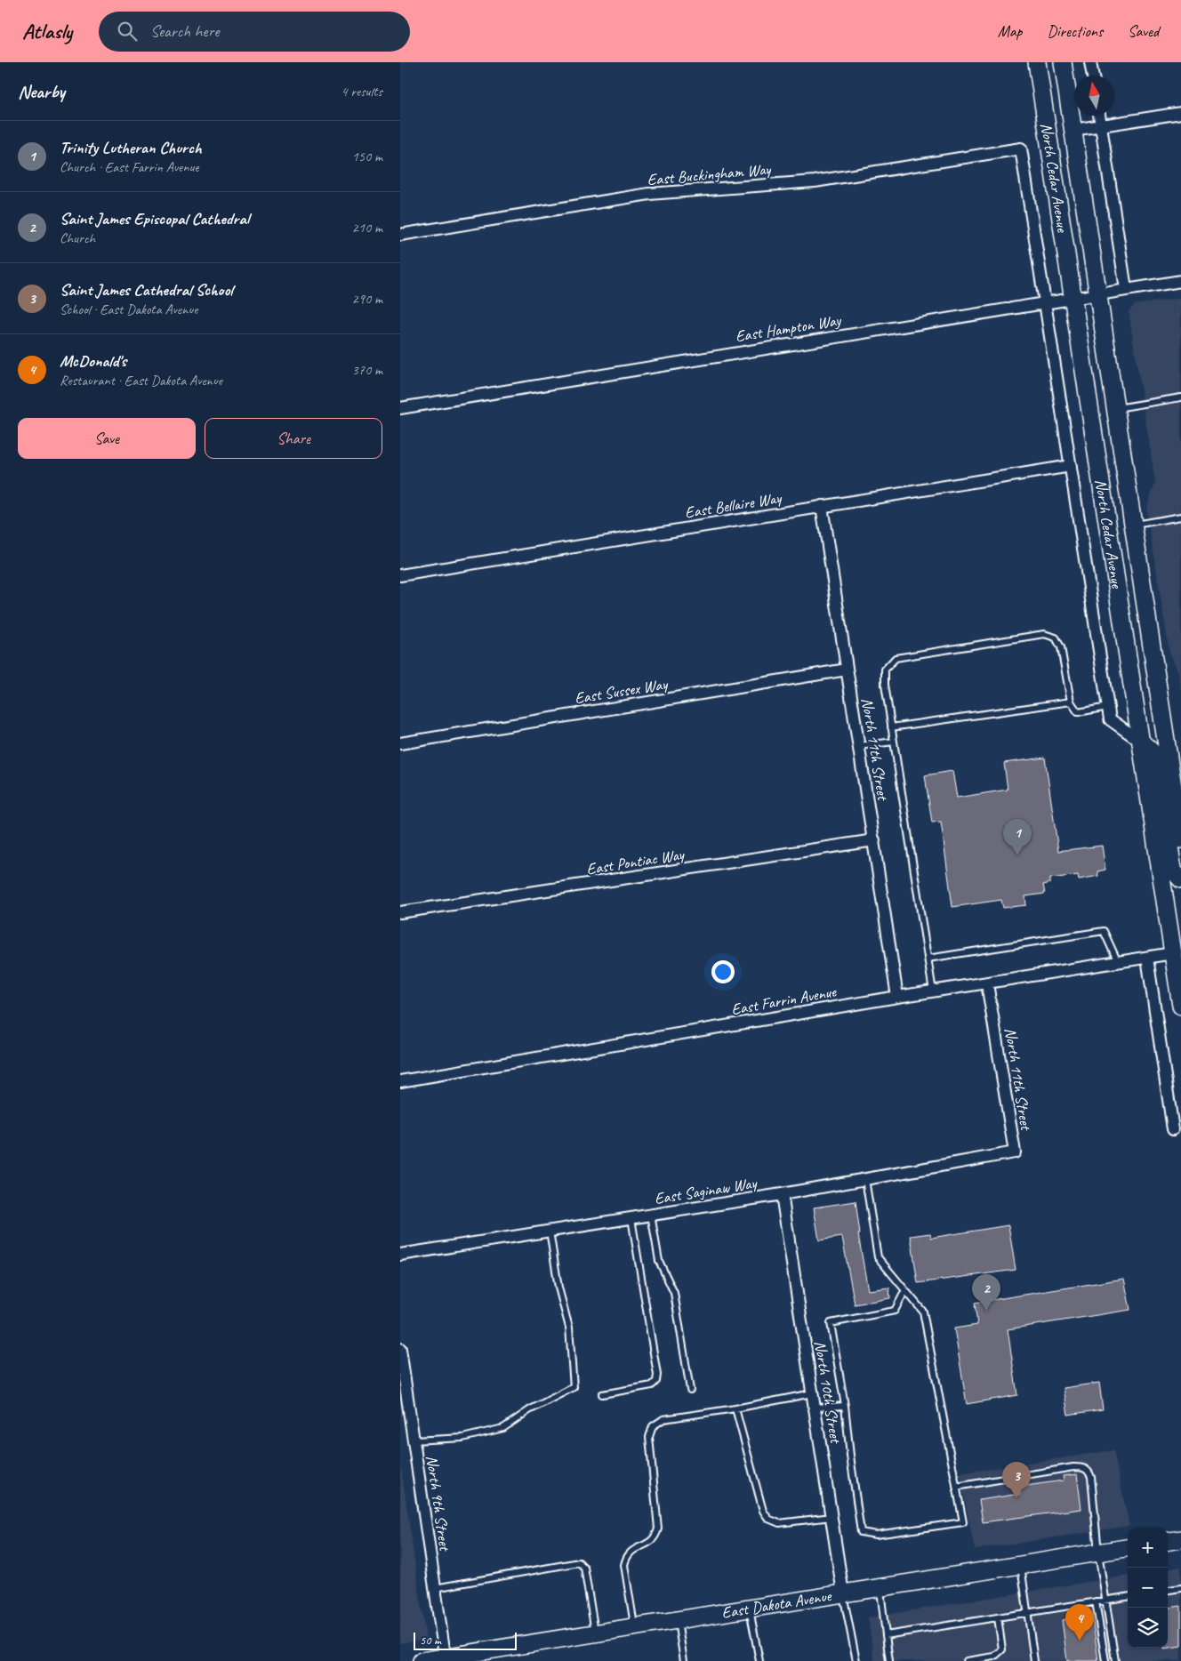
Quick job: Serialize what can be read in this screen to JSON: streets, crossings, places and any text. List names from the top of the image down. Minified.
{"streets":{"main road":["North Cedar Avenue","East Dakota Avenue"],"street":["East Buckingham Way","East Hampton Way","East Bellaire Way","East Sussex Way","North 11th Street","East Pontiac Way","East Farrin Avenue","East Saginaw Way","North 10th Street","North 9th Street"]},"crossings":[["East Buckingham Way","East Hampton Way"],["North Cedar Avenue","East Hampton Way"],["North Cedar Avenue","East Farrin Avenue"],["East Bellaire Way","North 11th Street"],["East Sussex Way","North 11th Street"],["North 11th Street","East Pontiac Way"],["North 11th Street","East Farrin Avenue"],["North 11th Street","East Saginaw Way"],["East Saginaw Way","North 10th Street"],["North 10th Street","East Dakota Avenue"],["North 9th Street","East Dakota Avenue"]],"scale_bar":"50 m","north":"top","page":{"header":"Atlasly","search":"Search here","nav":["Map","Directions","Saved"],"heading":["Nearby","4 results"],"list":[{"mark":"1","name":"Trinity Lutheran Church","note":"Church · East Farrin Avenue","value":"150 m"},{"mark":"2","name":"Saint James Episcopal Cathedral","note":"Church","value":"210 m"},{"mark":"3","name":"Saint James Cathedral School","note":"School · East Dakota Avenue","value":"290 m"},{"mark":"4","name":"McDonald's","note":"Restaurant · East Dakota Avenue","value":"370 m"}],"buttons":["Save","Share"],"pins":["1","2","3","4"],"map_buttons":["+","−"],"scale":"50 m"}}
